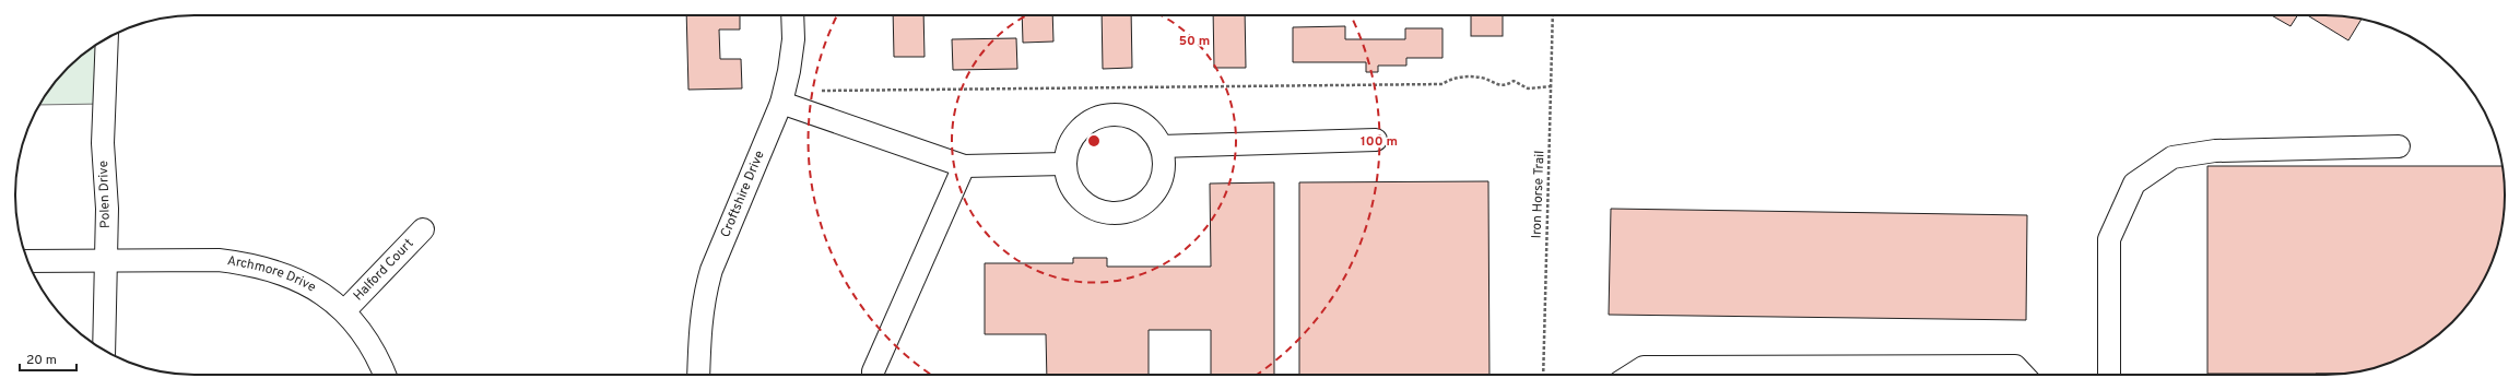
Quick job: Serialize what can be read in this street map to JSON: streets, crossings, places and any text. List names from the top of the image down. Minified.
{"streets":{"street":["Polen Drive","Croftshire Drive","Halford Court","Archmore Drive"],"path":["Iron Horse Trail"]},"crossings":[["Polen Drive","Archmore Drive"],["Halford Court","Archmore Drive"]],"scale_bar":"20 m","rings":["50 m","100 m"]}
